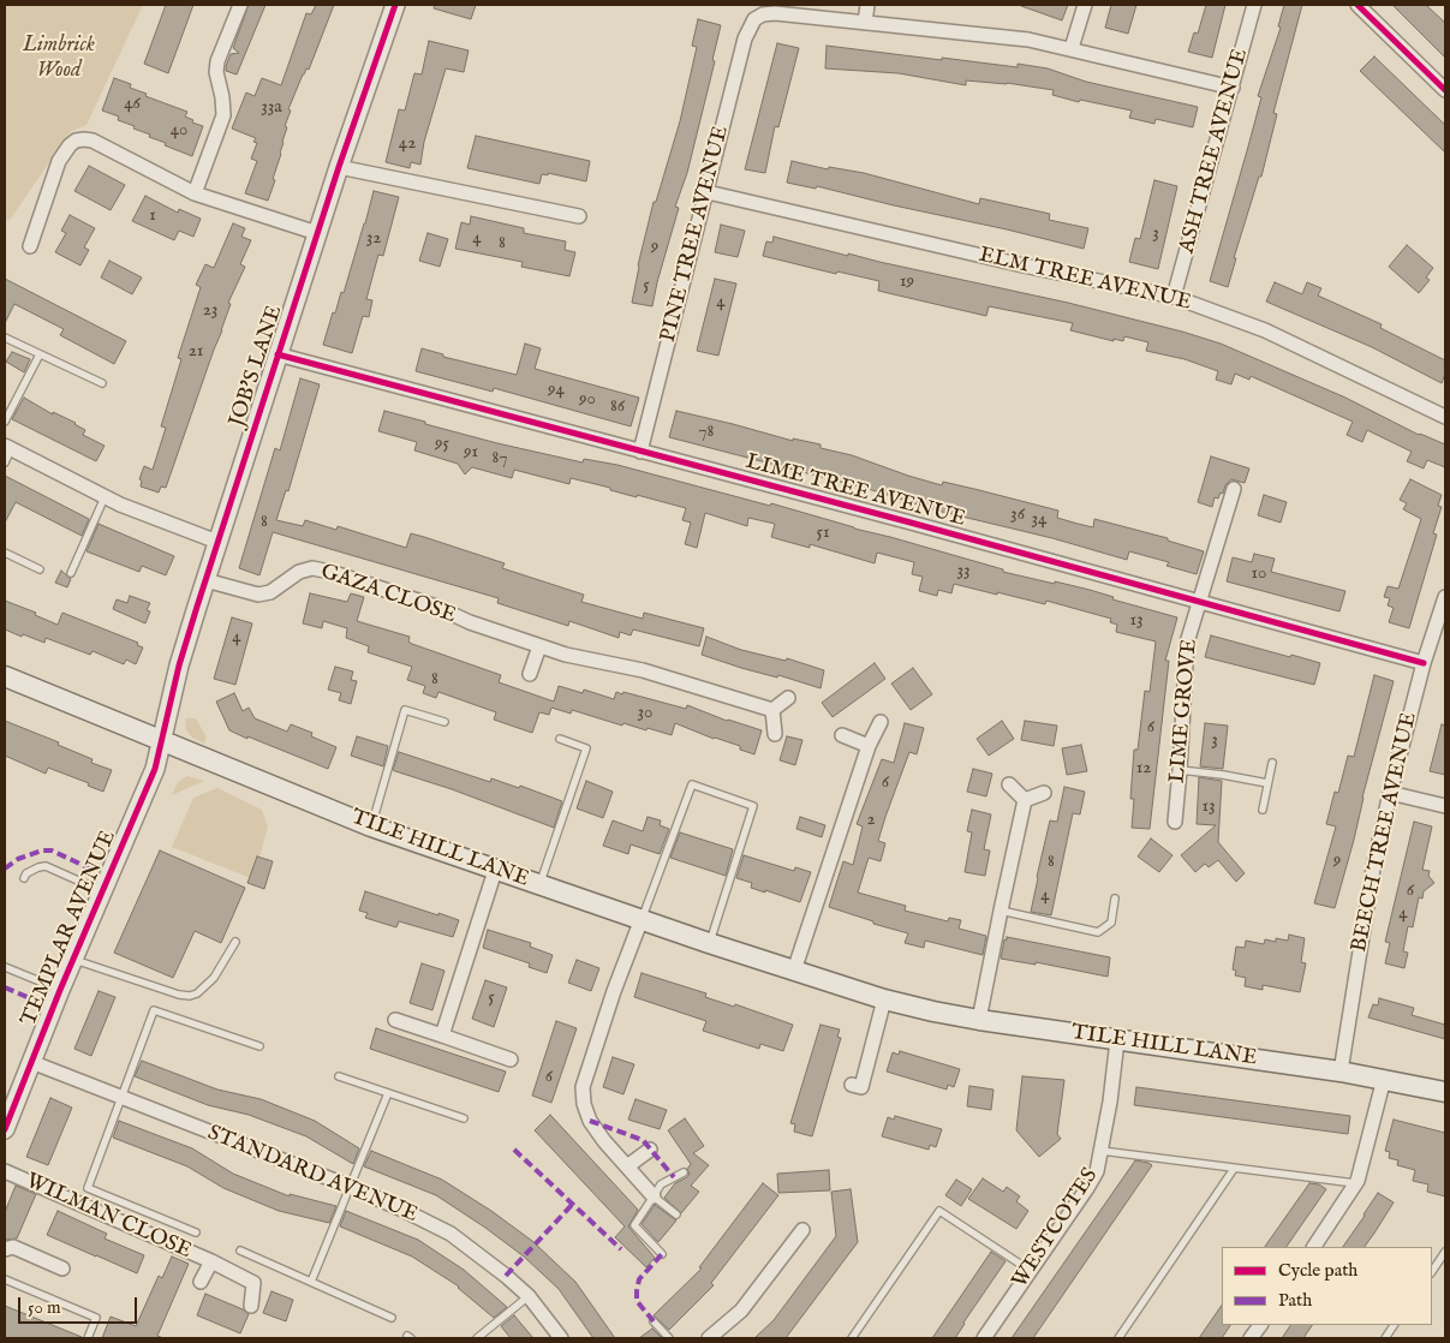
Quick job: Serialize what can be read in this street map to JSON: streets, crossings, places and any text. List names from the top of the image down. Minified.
{"streets":{"main road":["TILE HILL LANE"],"street":["ASH TREE AVENUE","PINE TREE AVENUE","ELM TREE AVENUE","JOB'S LANE","LIME TREE AVENUE","GAZA CLOSE","LIME GROVE","BEECH TREE AVENUE","TEMPLAR AVENUE","STANDARD AVENUE","WILMAN CLOSE","WESTCOTES"]},"crossings":[["ASH TREE AVENUE","ELM TREE AVENUE"],["PINE TREE AVENUE","ELM TREE AVENUE"],["PINE TREE AVENUE","LIME TREE AVENUE"],["JOB'S LANE","LIME TREE AVENUE"],["JOB'S LANE","GAZA CLOSE"],["JOB'S LANE","TILE HILL LANE"],["JOB'S LANE","TEMPLAR AVENUE"],["LIME TREE AVENUE","LIME GROVE"],["LIME TREE AVENUE","BEECH TREE AVENUE"],["BEECH TREE AVENUE","TILE HILL LANE"],["TILE HILL LANE","TEMPLAR AVENUE"],["TILE HILL LANE","WESTCOTES"],["TEMPLAR AVENUE","STANDARD AVENUE"]],"parks":["Limbrick Wood"],"house_numbers":["46","33a","40","42","1","3","32","4","8","9","19","5","4","23","21","94","90","86","78","95","91","87","36","34","8","51","33","10","13","4","8","30","6","3","12","6","13","2","9","8","6","4","4","5","6"],"legend":["Cycle path","Path"],"scale_bar":"50 m"}
